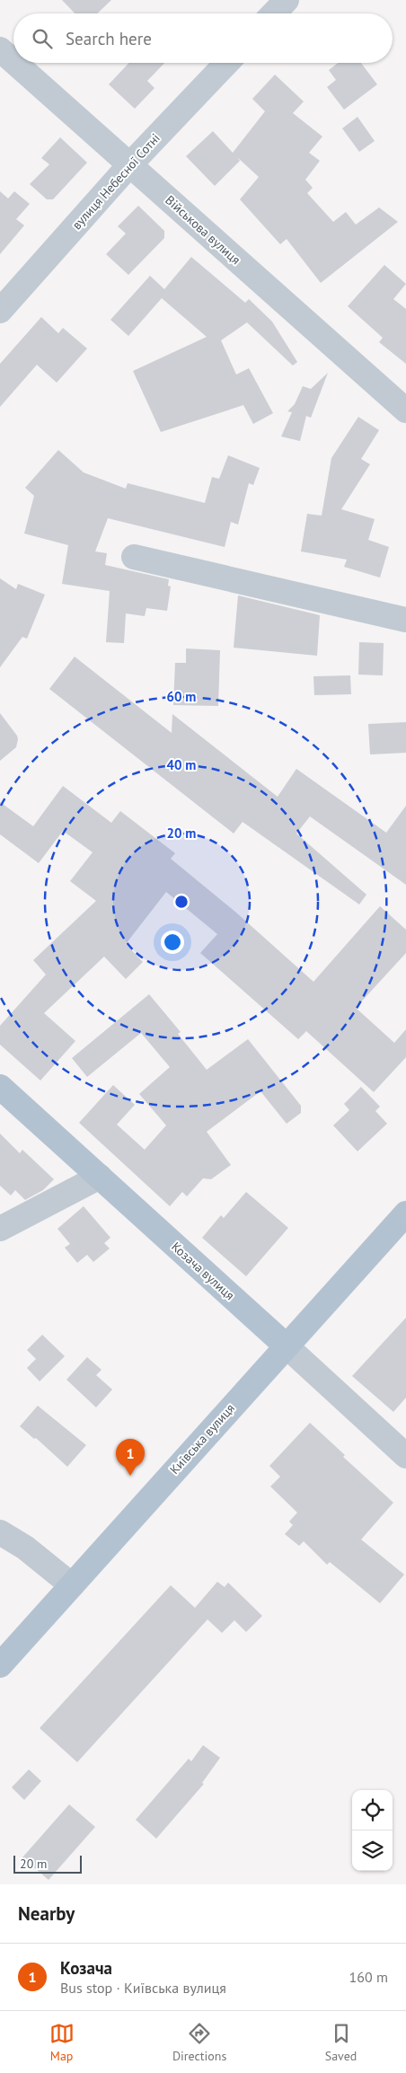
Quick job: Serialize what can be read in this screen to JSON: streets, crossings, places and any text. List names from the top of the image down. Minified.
{"streets":{"main road":["Козача вулиця","Київська вулиця"],"street":["вулиця Небесної Сотні","Військова вулиця"]},"crossings":[["вулиця Небесної Сотні","Військова вулиця"],["Козача вулиця","Київська вулиця"]],"scale_bar":"20 m","page":{"search":"Search here","pins":"1","scale":"20 m","heading":"Nearby","list":[{"mark":"1","name":"Козача","note":"Bus stop · Київська вулиця","value":"160 m"}],"nav":["Map","Directions","Saved"]},"rings":["60 m","40 m","20 m"]}
